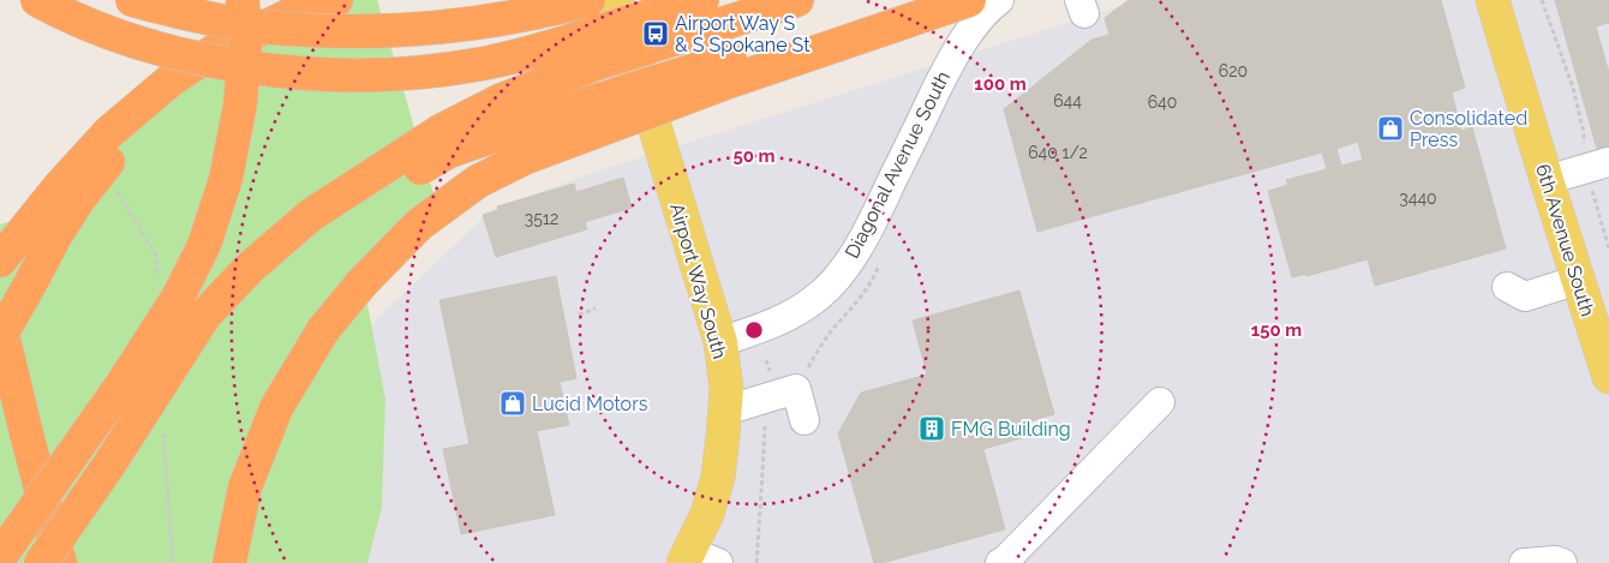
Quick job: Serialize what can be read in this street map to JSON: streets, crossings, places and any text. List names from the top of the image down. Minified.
{"streets":{"main road":["6th Avenue South","Airport Way South"],"street":["Diagonal Avenue South"]},"crossings":[["Diagonal Avenue South","Airport Way South"]],"places":{"bus stop":["Airport Way S & S Spokane St"],"shop":["Consolidated Press","Lucid Motors"],"building":["FMG Building"]},"house_numbers":["620","644","640","640 1/2","3440","3512"],"rings":["100 m","50 m","150 m"]}
